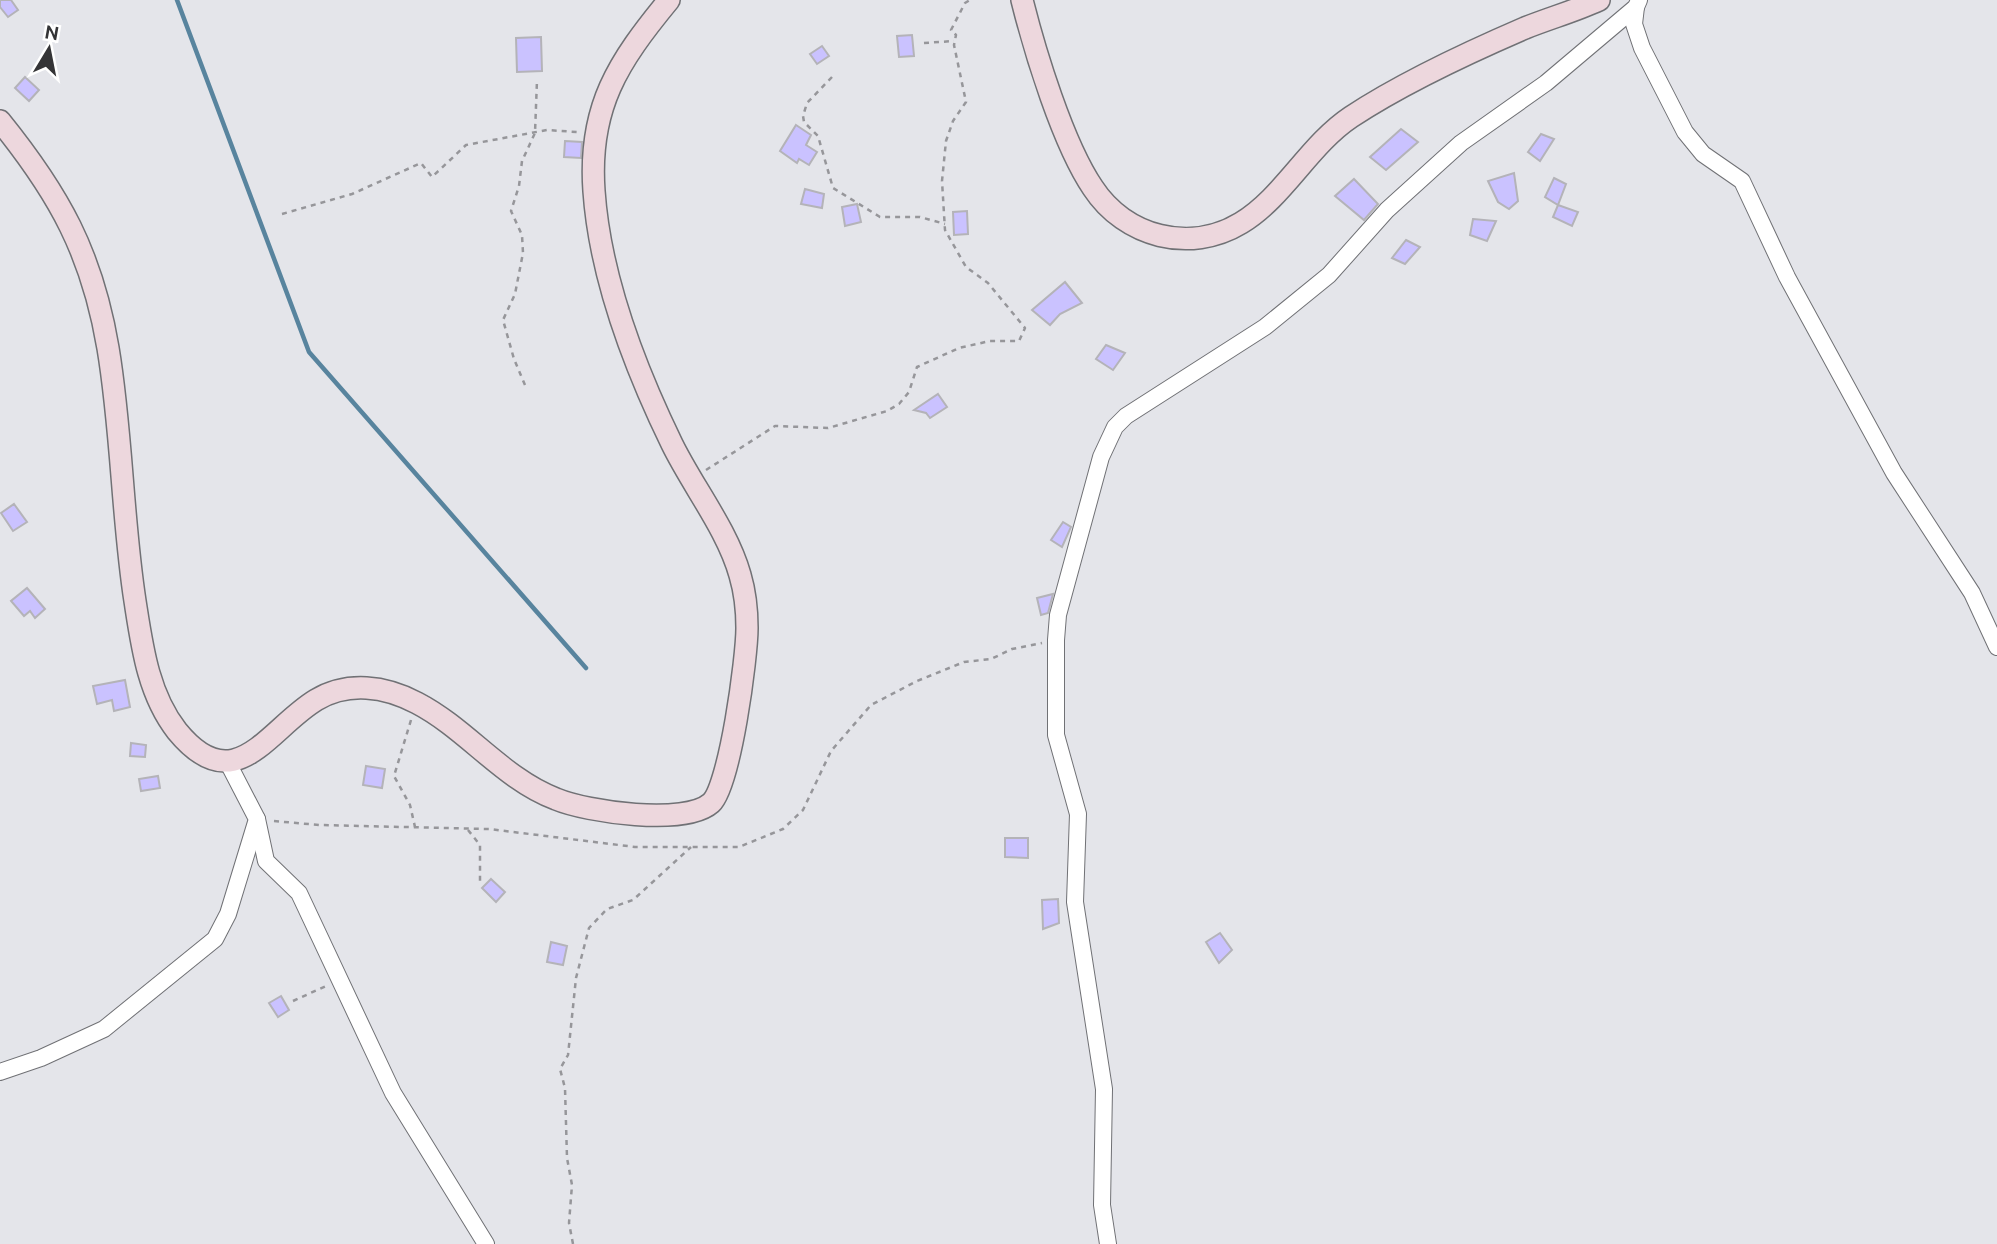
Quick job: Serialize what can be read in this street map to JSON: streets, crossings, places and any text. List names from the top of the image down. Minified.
{"north":"top"}
